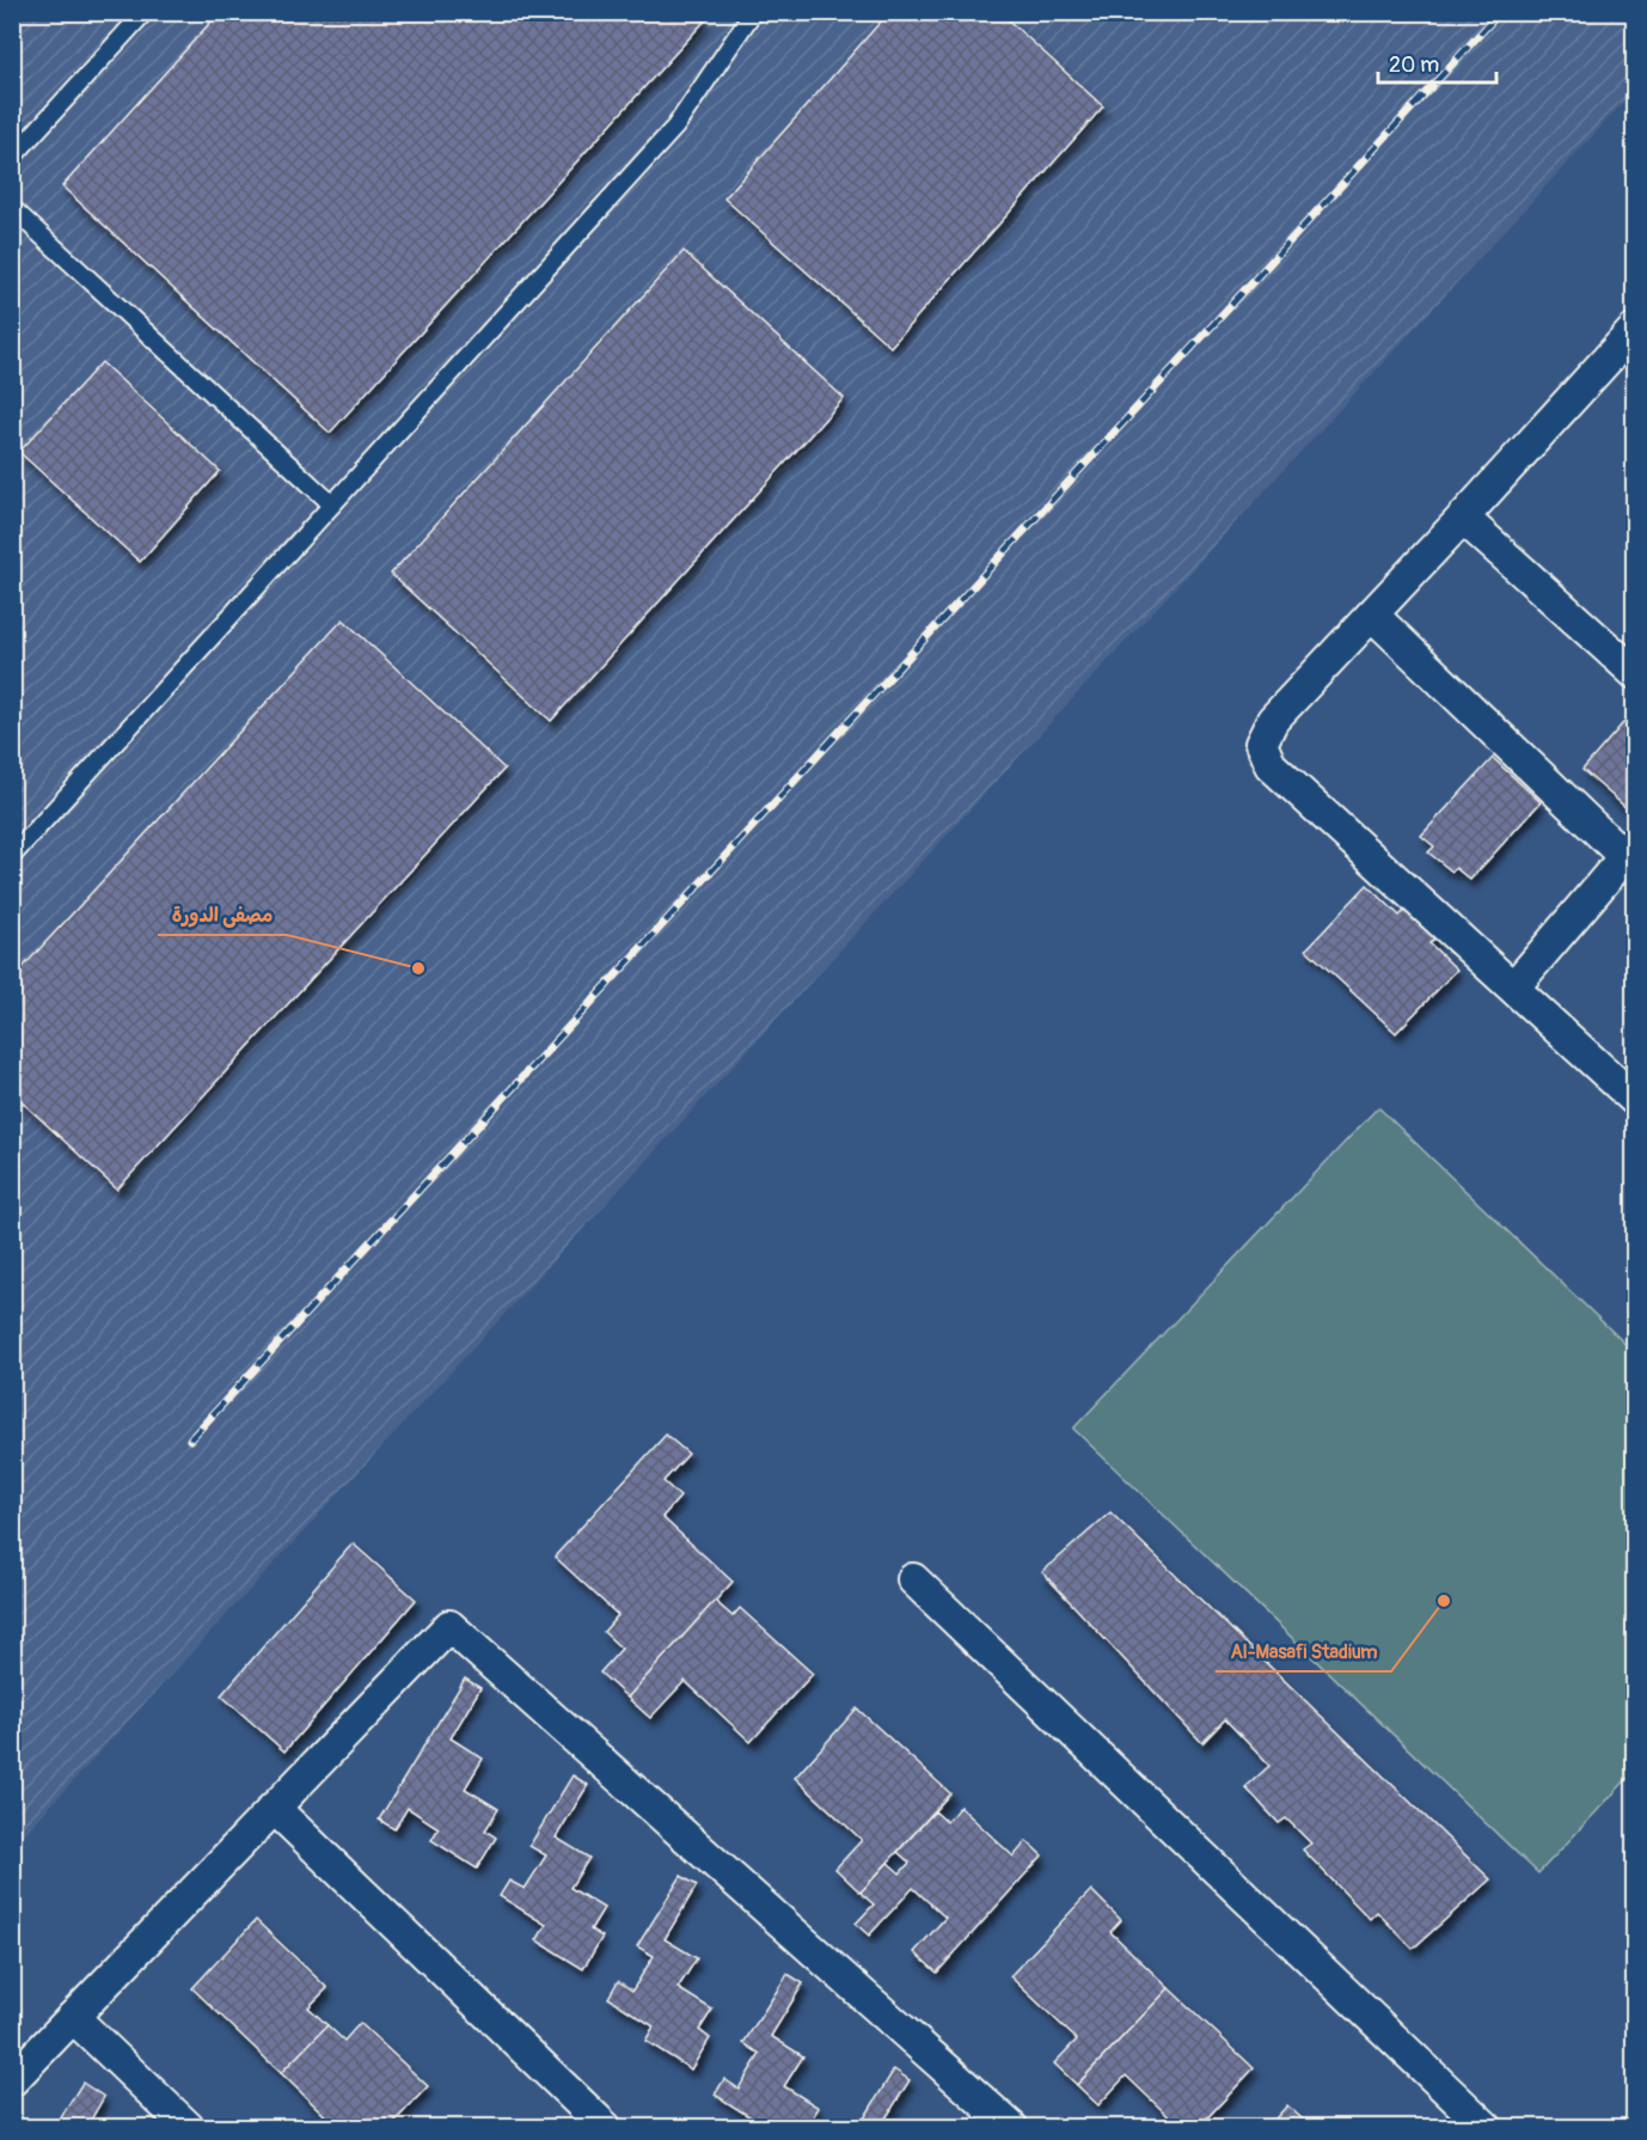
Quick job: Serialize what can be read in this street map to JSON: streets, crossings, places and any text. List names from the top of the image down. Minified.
{"places":["مصفى الدورة","Al-Masafi Stadium"],"scale_bar":"20 m"}
